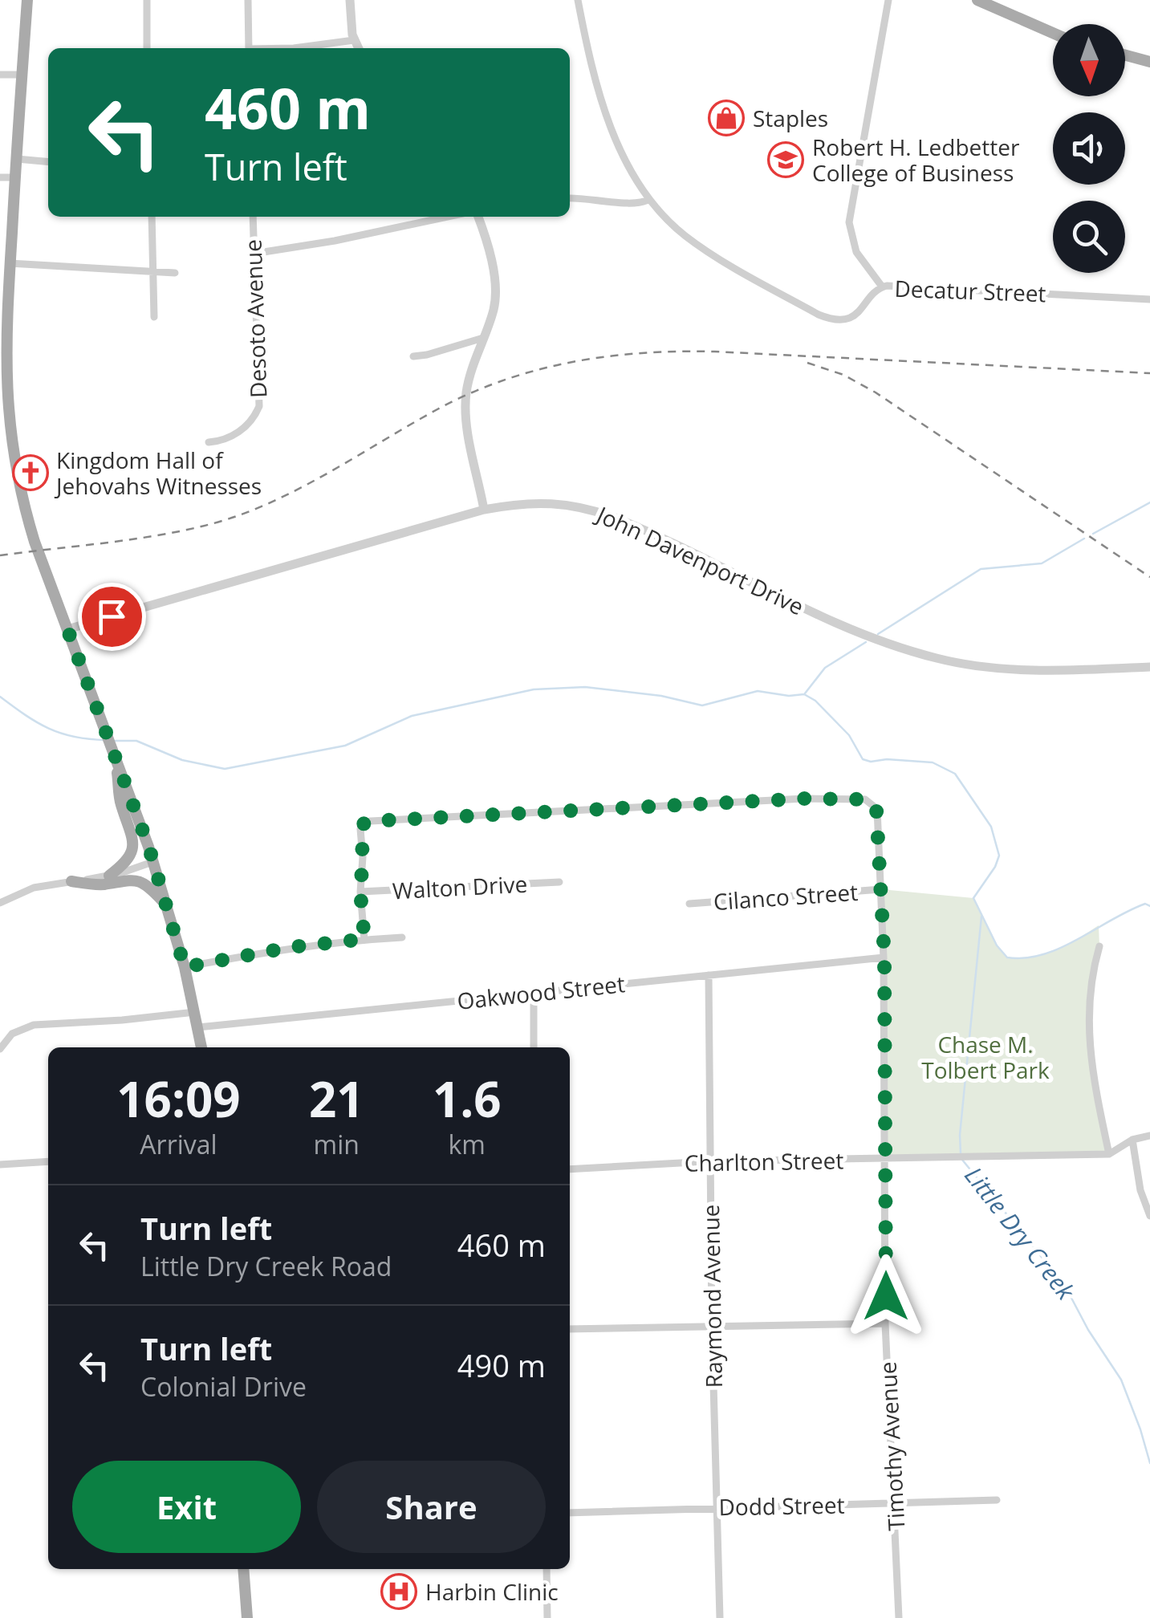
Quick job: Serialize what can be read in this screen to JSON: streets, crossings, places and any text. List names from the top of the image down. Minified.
{"streets":{"street":["Decatur Street","Desoto Avenue","John Davenport Drive","Walton Drive","Cilanco Street","Oakwood Street","Charlton Street","Raymond Avenue","Timothy Avenue","Dodd Street"]},"crossings":[["Walton Drive","Timothy Avenue"],["Cilanco Street","Timothy Avenue"],["Oakwood Street","Raymond Avenue"],["Oakwood Street","Timothy Avenue"],["Charlton Street","Raymond Avenue"],["Charlton Street","Timothy Avenue"],["Raymond Avenue","Dodd Street"],["Timothy Avenue","Dodd Street"]],"water":["Little Dry Creek"],"parks":["Chase M. Tolbert Park"],"places":{"shop":["Staples"],"school or university":["Robert H. Ledbetter College of Business"],"church":["Kingdom Hall of Jehovahs Witnesses"],"hospital":["Harbin Clinic"]},"north":"bottom","page":{"turn":["460 m","Turn left"],"eta":["16:09","Arrival","21","min","1.6","km"],"list":[{"name":"Turn left","note":"Little Dry Creek Road","value":"460 m"},{"name":"Turn left","note":"Colonial Drive","value":"490 m"}],"buttons":["Exit","Share"]}}
